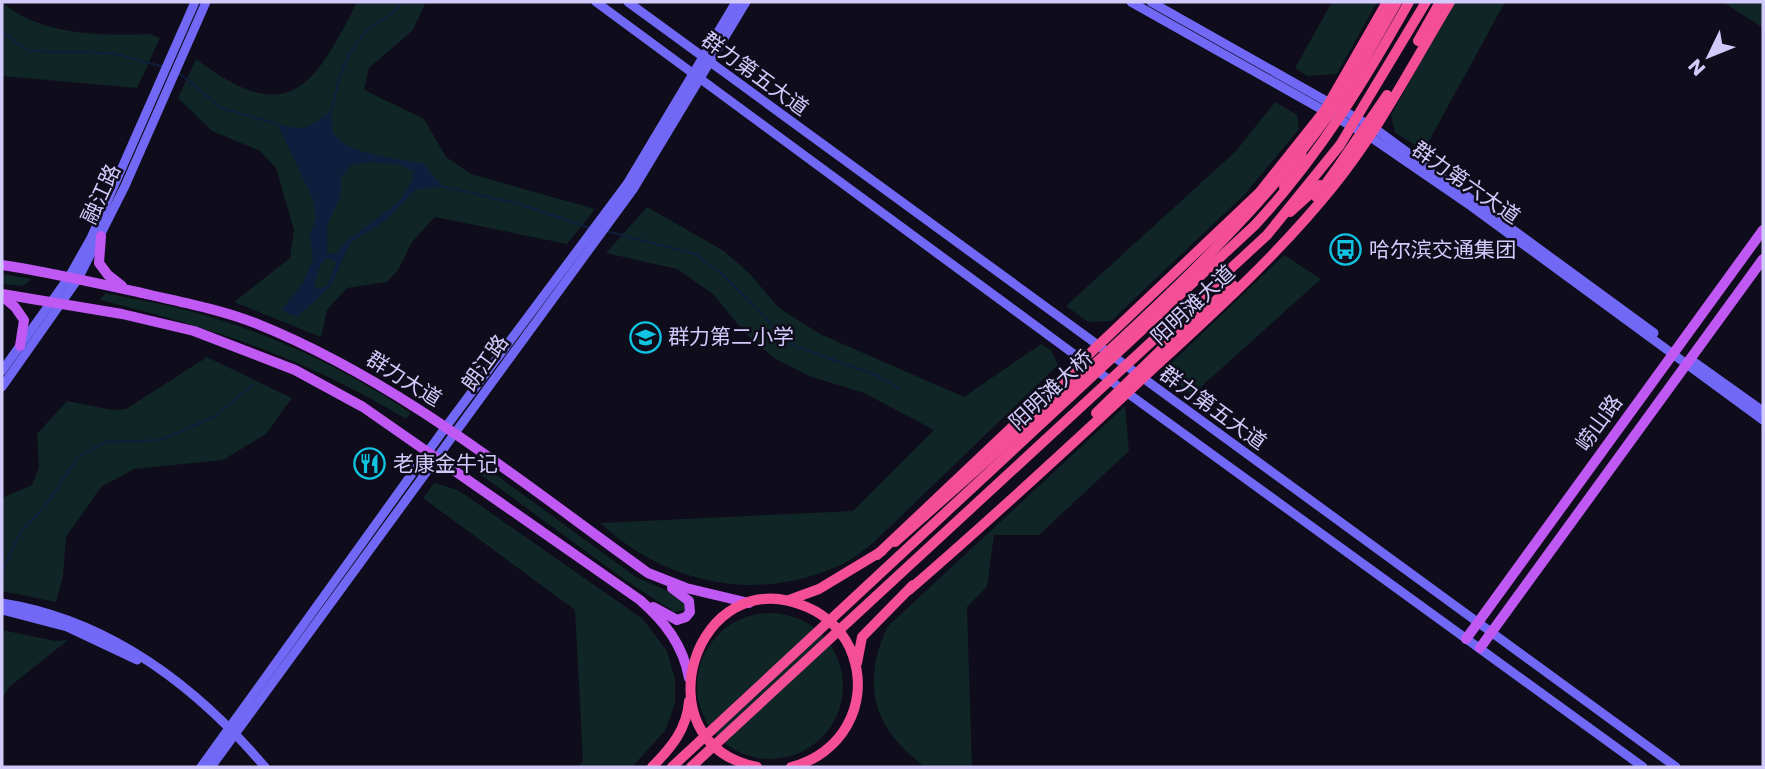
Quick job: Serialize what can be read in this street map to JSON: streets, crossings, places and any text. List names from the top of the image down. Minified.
{"streets":{"highway":["阳明滩大道","阳明滩大桥"],"main road":["群力第五大道","群力第六大道","融江路","朗江路","群力大道","崂山路"]},"crossings":[["群力第五大道","阳明滩大道"],["群力第五大道","朗江路"],["群力第五大道","崂山路"],["群力第六大道","阳明滩大道"],["群力第六大道","崂山路"],["融江路","群力大道"],["朗江路","群力大道"]],"places":{"bus stop":["哈尔滨交通集团"],"school or university":["群力第二小学"],"restaurant":["老康金牛记"]},"north":"bottom left"}
